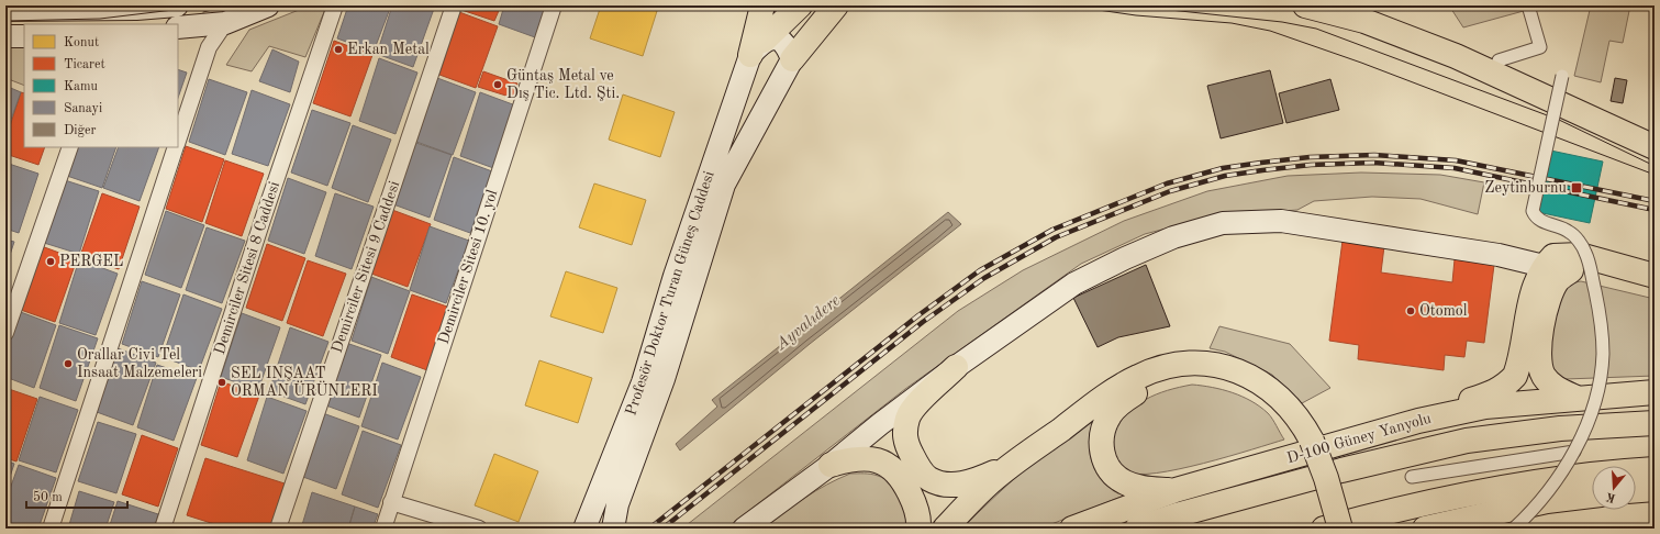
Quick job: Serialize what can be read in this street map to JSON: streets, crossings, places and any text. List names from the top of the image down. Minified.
{"streets":{"main road":["Profesör Doktor Turan Güneş Caddesi","D-100 Güney Yanyolu"],"street":["Demirciler Sitesi 9 Caddesi","Demirciler Sitesi 10. yol","Demirciler Sitesi 8 Caddesi"]},"water":["Ayvalıdere"],"places":{"other":["Erkan Metal","Güntaş Metal ve Dış Tic. Ltd. Şti.","PERGEL","Otomol","Orallar Civi Tel Insaat Malzemeleri","SEL INŞAAT ORMAN ÜRÜNLERI"],"transit":["Zeytinburnu"]},"legend":["Konut","Ticaret","Kamu","Sanayi","Diğer"],"scale_bar":"50 m","north":"bottom"}
